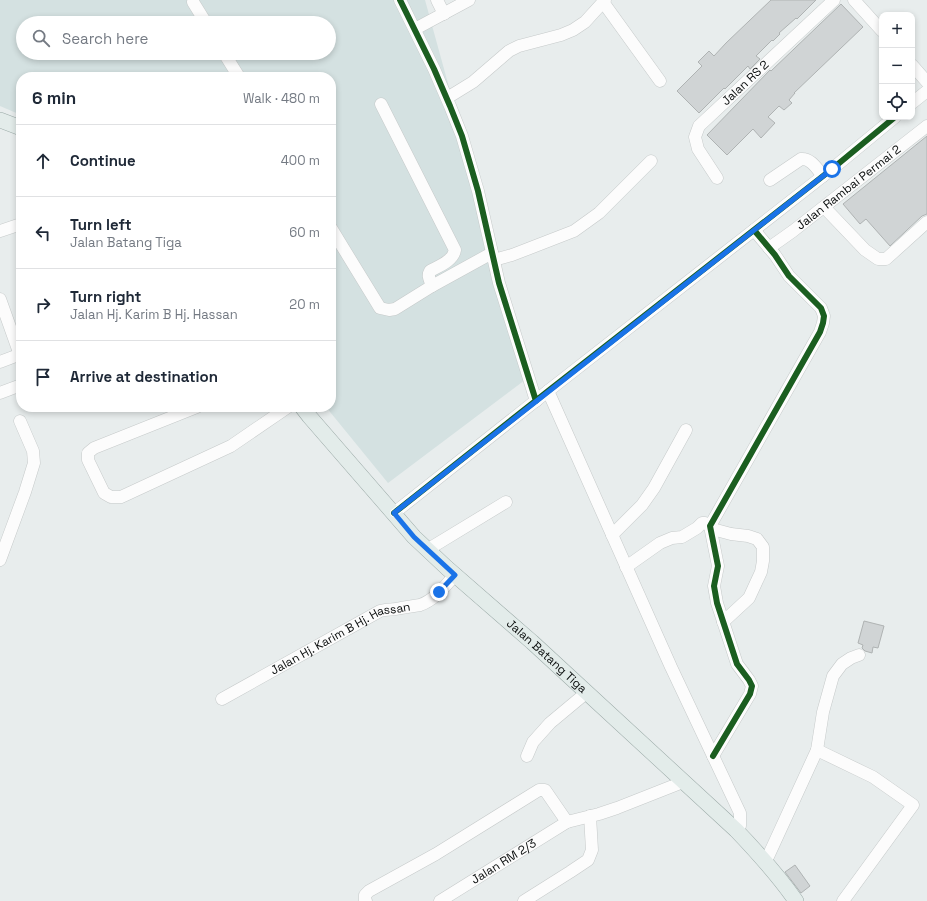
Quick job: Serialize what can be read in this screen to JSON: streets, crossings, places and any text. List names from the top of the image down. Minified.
{"streets":{"main road":["Jalan Batang Tiga"],"street":["Jalan RS 2","Jalan Rambai Permai 2","Jalan Hj. Karim B Hj. Hassan","Jalan RM 2/3"]},"crossings":[["Jalan Hj. Karim B Hj. Hassan","Jalan Batang Tiga"],["Jalan Batang Tiga","Jalan RM 2/3"]],"page":{"map_buttons":["+","−"],"search":"Search here","heading":["6 min","Walk · 480 m"],"list":[["Continue","400 m"],["Turn left","Jalan Batang Tiga","60 m"],["Turn right","Jalan Hj. Karim B Hj. Hassan","20 m"],"Arrive at destination"]}}
